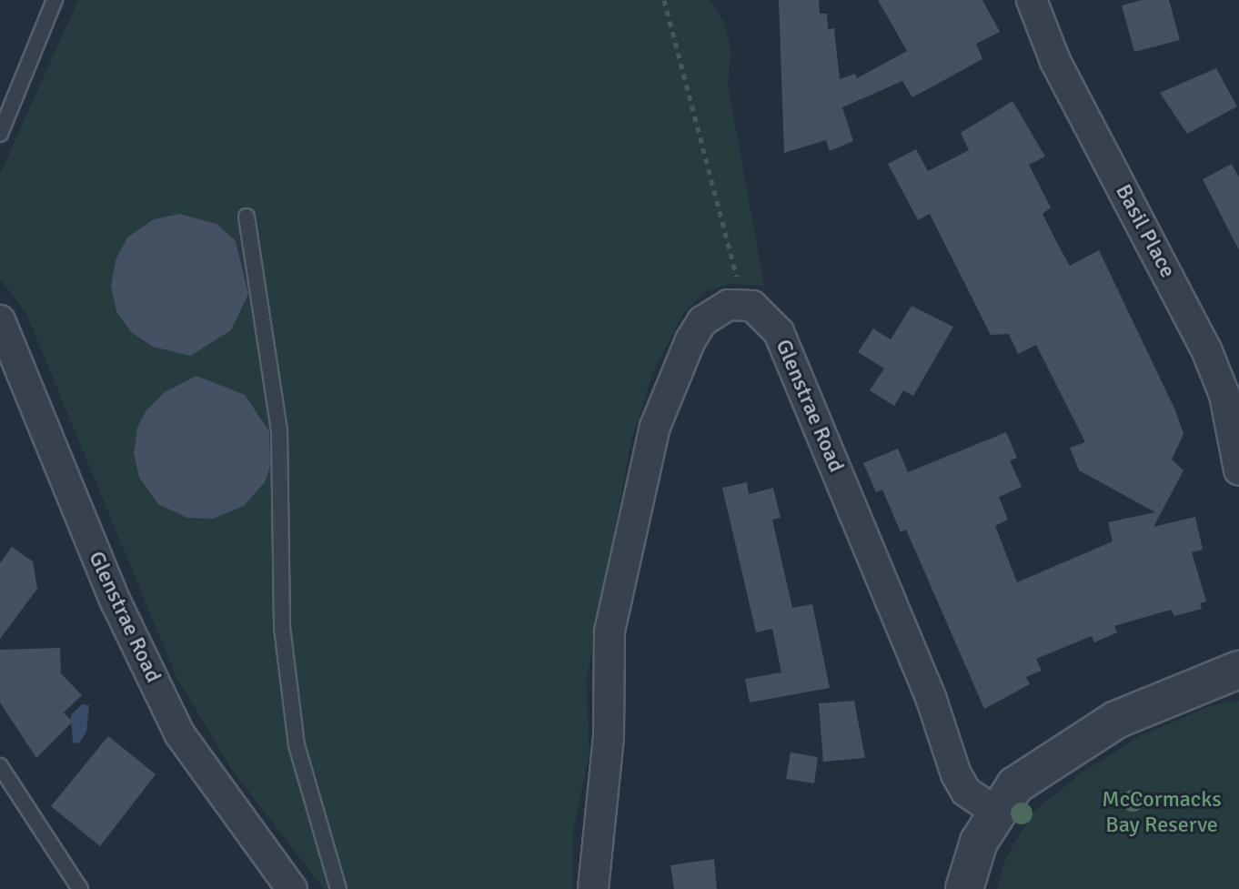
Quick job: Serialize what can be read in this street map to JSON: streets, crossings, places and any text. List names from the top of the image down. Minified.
{"streets":{"street":["Basil Place","Glenstrae Road"]},"parks":["McCormacks Bay Reserve"]}
